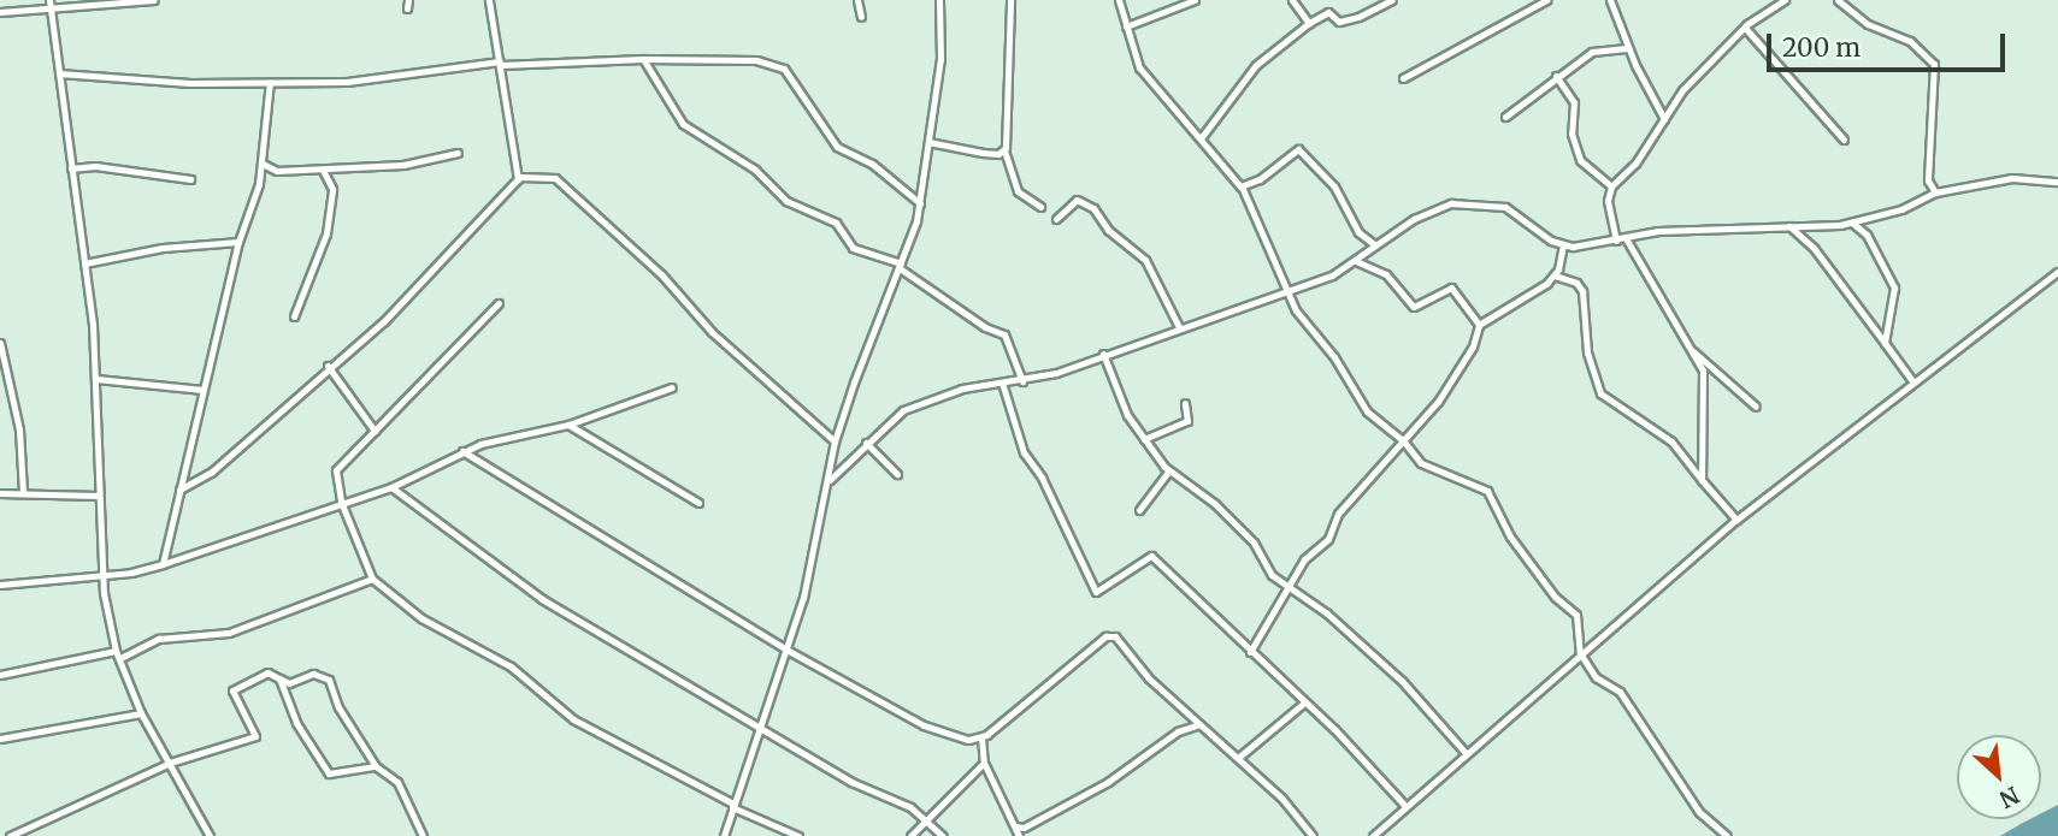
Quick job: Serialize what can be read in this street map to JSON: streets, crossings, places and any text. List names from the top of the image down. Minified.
{"scale_bar":"200 m","north":"bottom right"}
